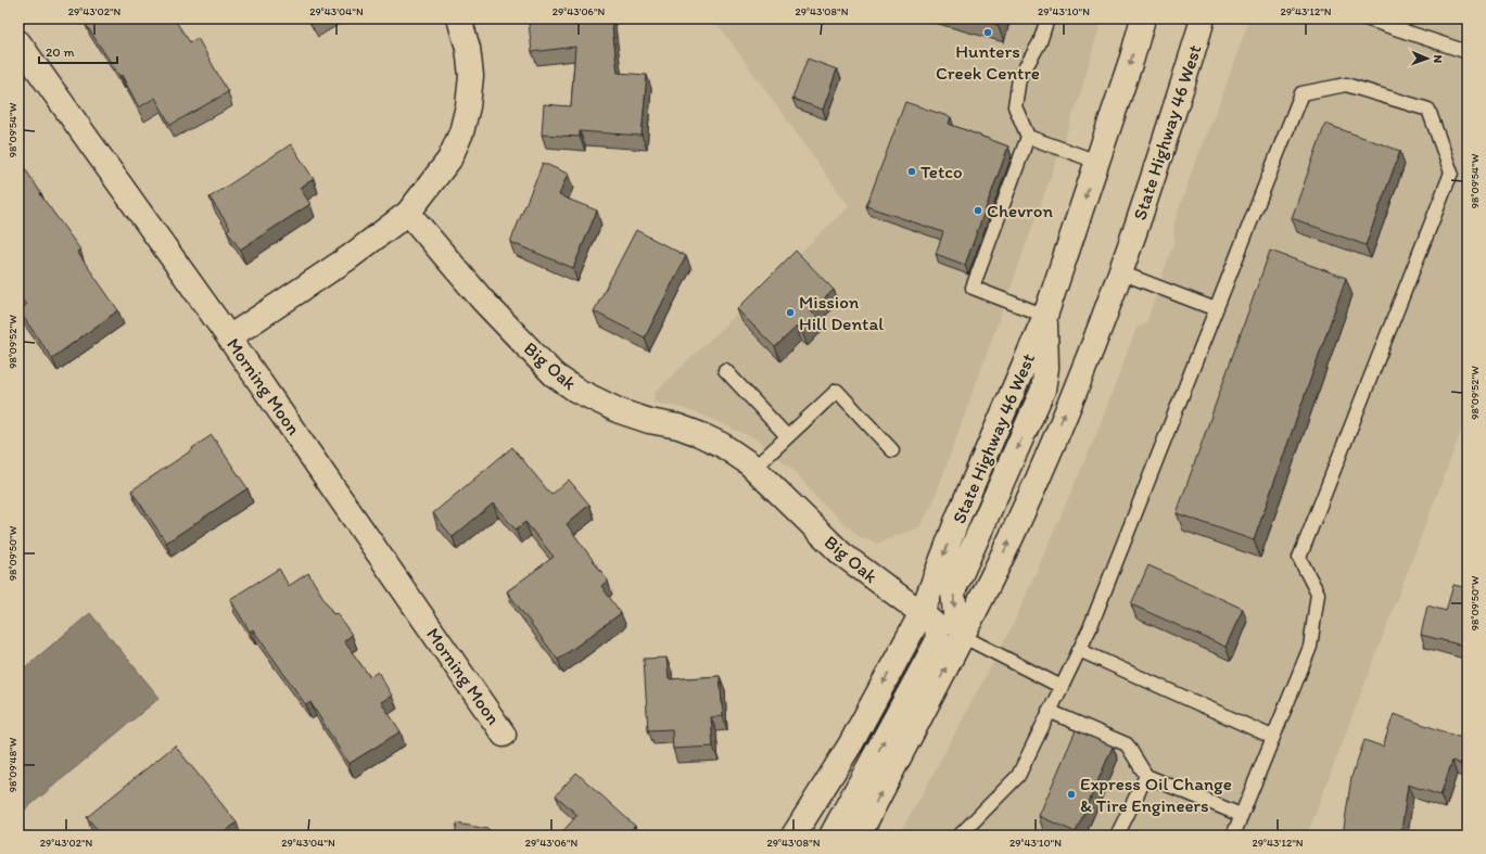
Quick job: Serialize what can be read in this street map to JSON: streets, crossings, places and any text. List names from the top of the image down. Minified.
{"streets":{"main road":["State Highway 46 West","Big Oak","Morning Moon"]},"crossings":[["State Highway 46 West","Big Oak"]],"places":["Hunters Creek Centre","Tetco","Chevron","Mission Hill Dental","Express Oil Change & Tire Engineers"],"scale_bar":"20 m","north":"right","coordinates":["29°43'02\"N","29°43'04\"N","29°43'06\"N","29°43'08\"N","29°43'10\"N","29°43'12\"N","98°09'54\"W","98°09'52\"W","98°09'50\"W","98°09'48\"W"]}
